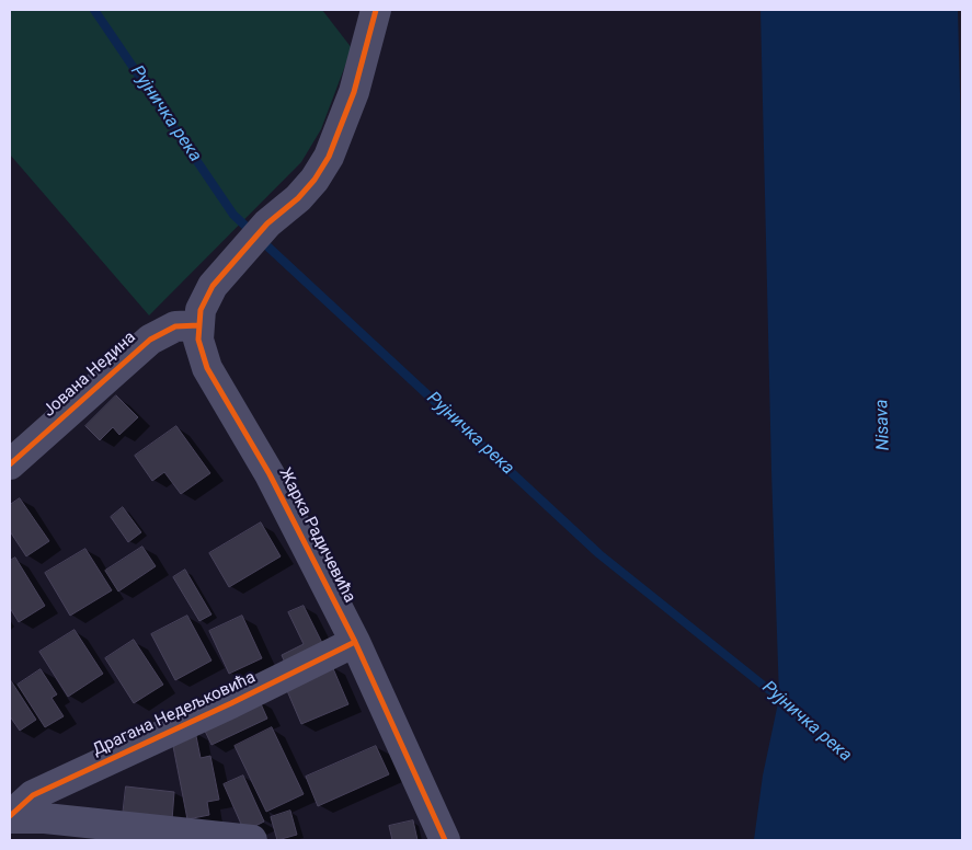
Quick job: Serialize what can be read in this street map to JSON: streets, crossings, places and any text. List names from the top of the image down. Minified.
{"streets":{"street":["Јована Недина","Жарка Радичевића","Драгана Недељковића"]},"crossings":[["Јована Недина","Жарка Радичевића"],["Жарка Радичевића","Драгана Недељковића"]],"water":["Рујничка река","Nisava"]}
